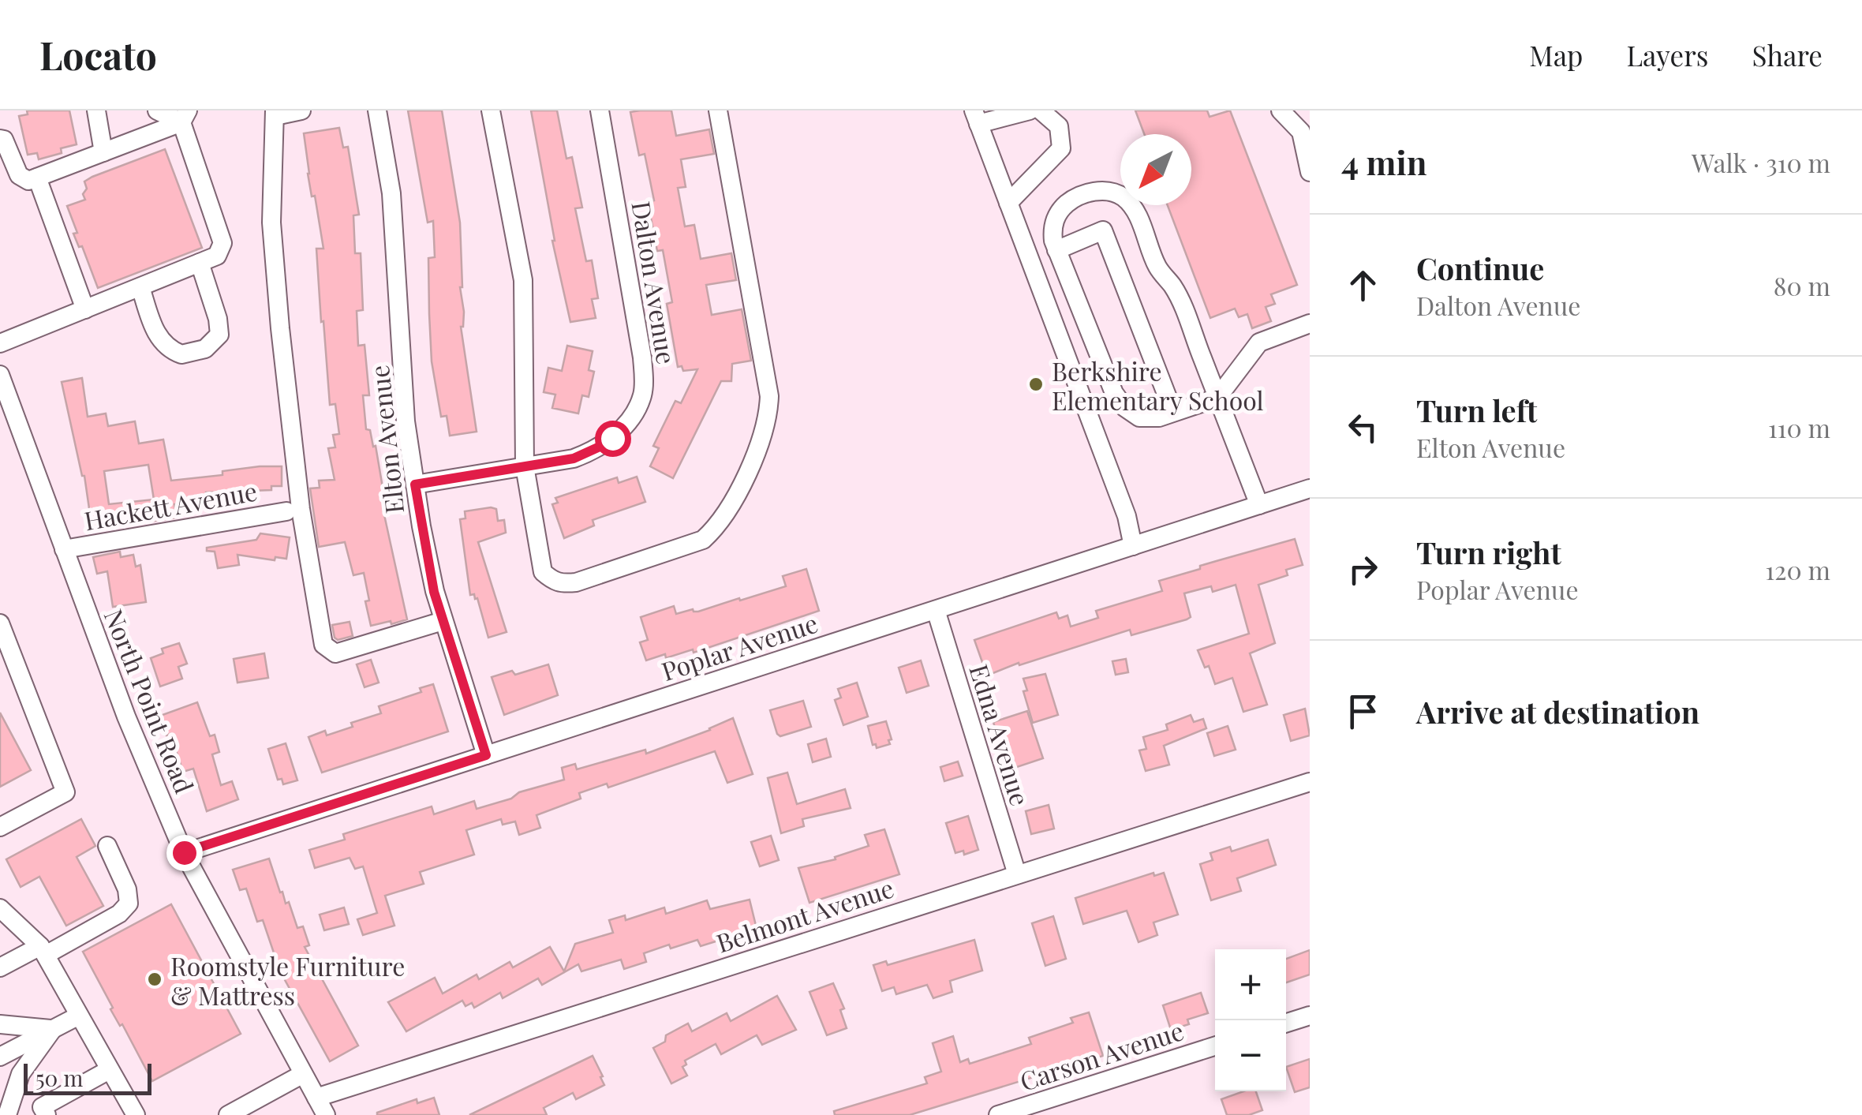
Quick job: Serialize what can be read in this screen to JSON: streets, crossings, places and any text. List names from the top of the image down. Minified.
{"streets":{"street":["Dalton Avenue","Elton Avenue","Hackett Avenue","Poplar Avenue","North Point Road","Edna Avenue","Belmont Avenue","Carson Avenue"]},"crossings":[["Dalton Avenue","Elton Avenue"],["Elton Avenue","Poplar Avenue"],["Hackett Avenue","North Point Road"],["Poplar Avenue","North Point Road"],["Poplar Avenue","Edna Avenue"],["North Point Road","Belmont Avenue"],["Edna Avenue","Belmont Avenue"]],"places":["Berkshire Elementary School","Roomstyle Furniture & Mattress"],"scale_bar":"50 m","north":"bottom left","page":{"header":"Locato","nav":["Map","Layers","Share"],"heading":["4 min","Walk · 310 m"],"list":[["Continue","Dalton Avenue","80 m"],["Turn left","Elton Avenue","110 m"],["Turn right","Poplar Avenue","120 m"],"Arrive at destination"],"map_buttons":["+","−"],"scale":"50 m"}}
